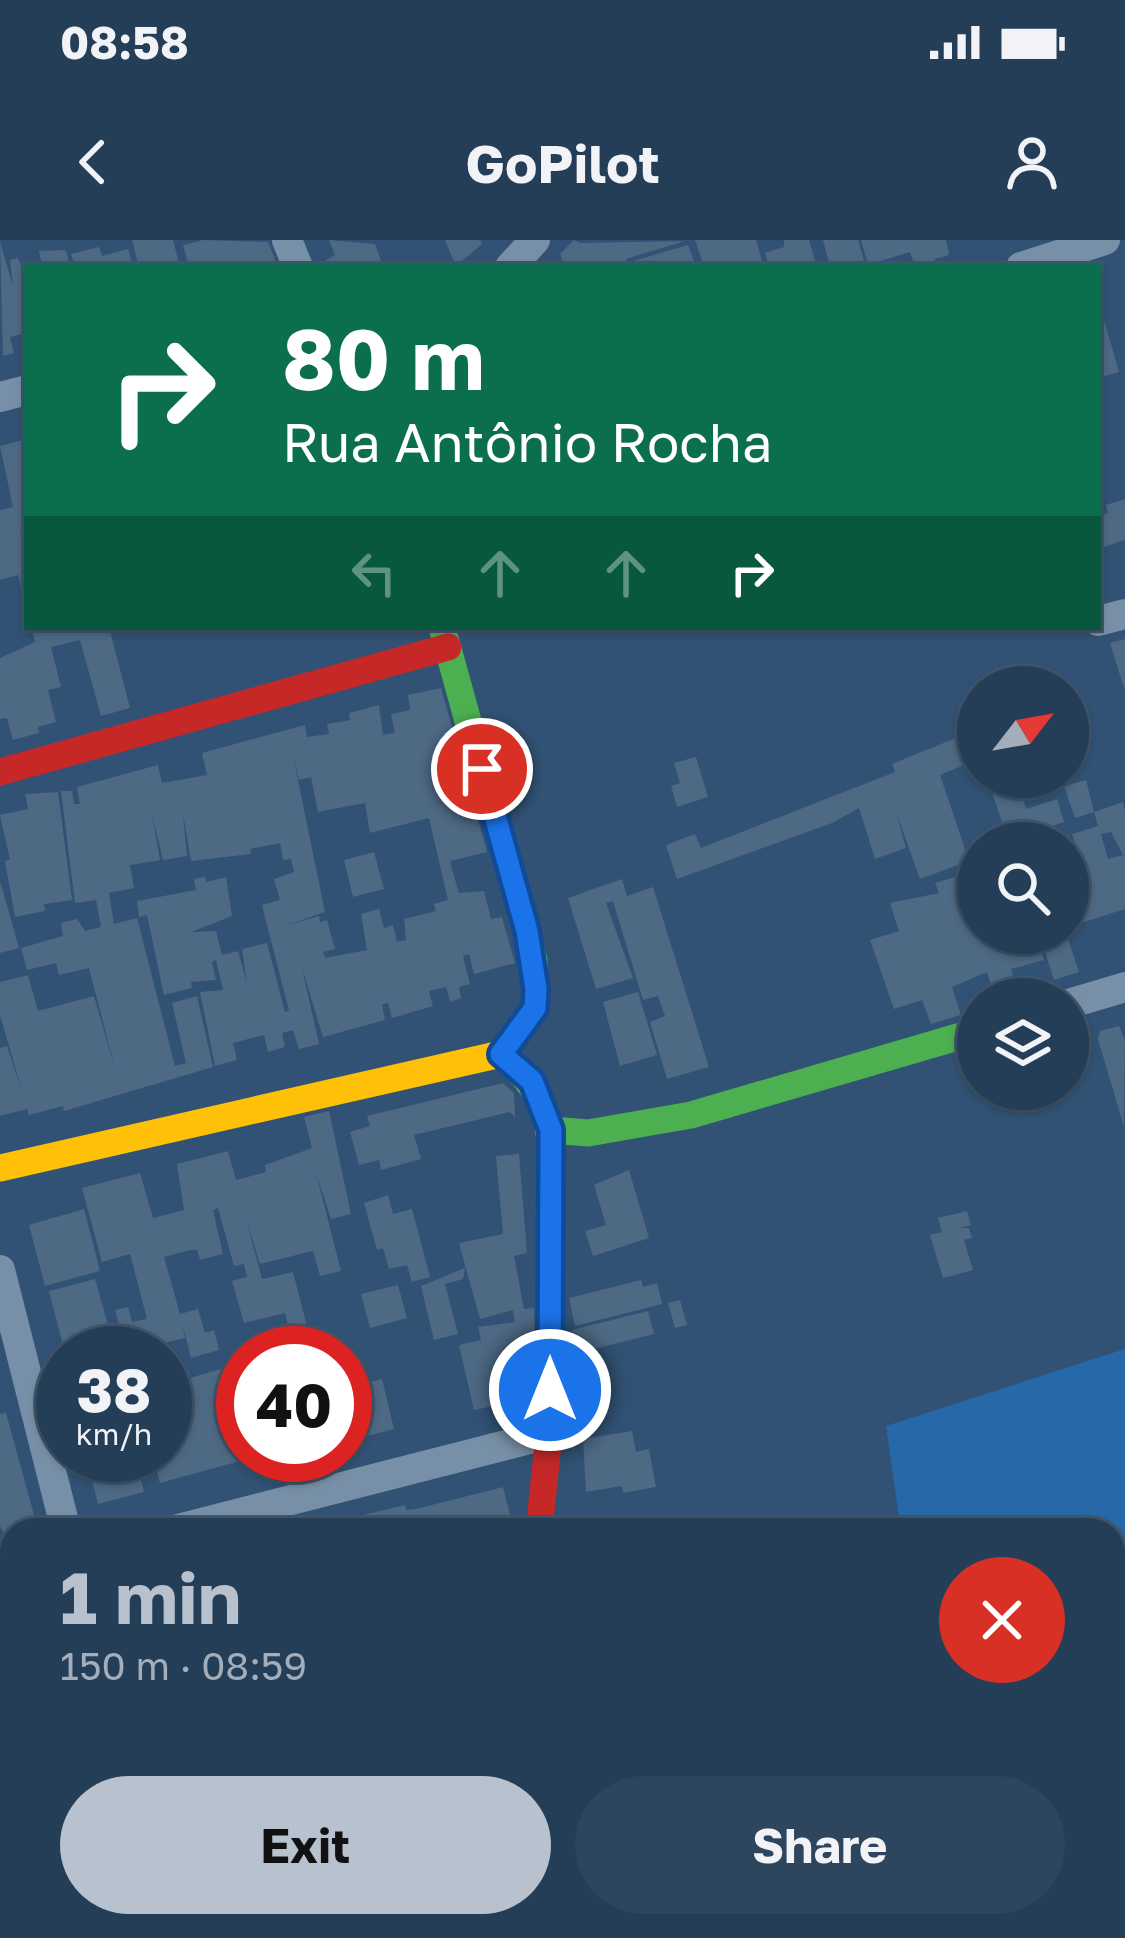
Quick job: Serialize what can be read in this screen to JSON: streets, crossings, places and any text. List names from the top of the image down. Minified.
{"north":"top right","page":{"status":"08:58","header":"GoPilot","turn":["80 m","Rua Antônio Rocha"],"speed":"38 km/h","limit":"40","heading":["1 min","150 m · 08:59"],"buttons":["Exit","Share"]}}
